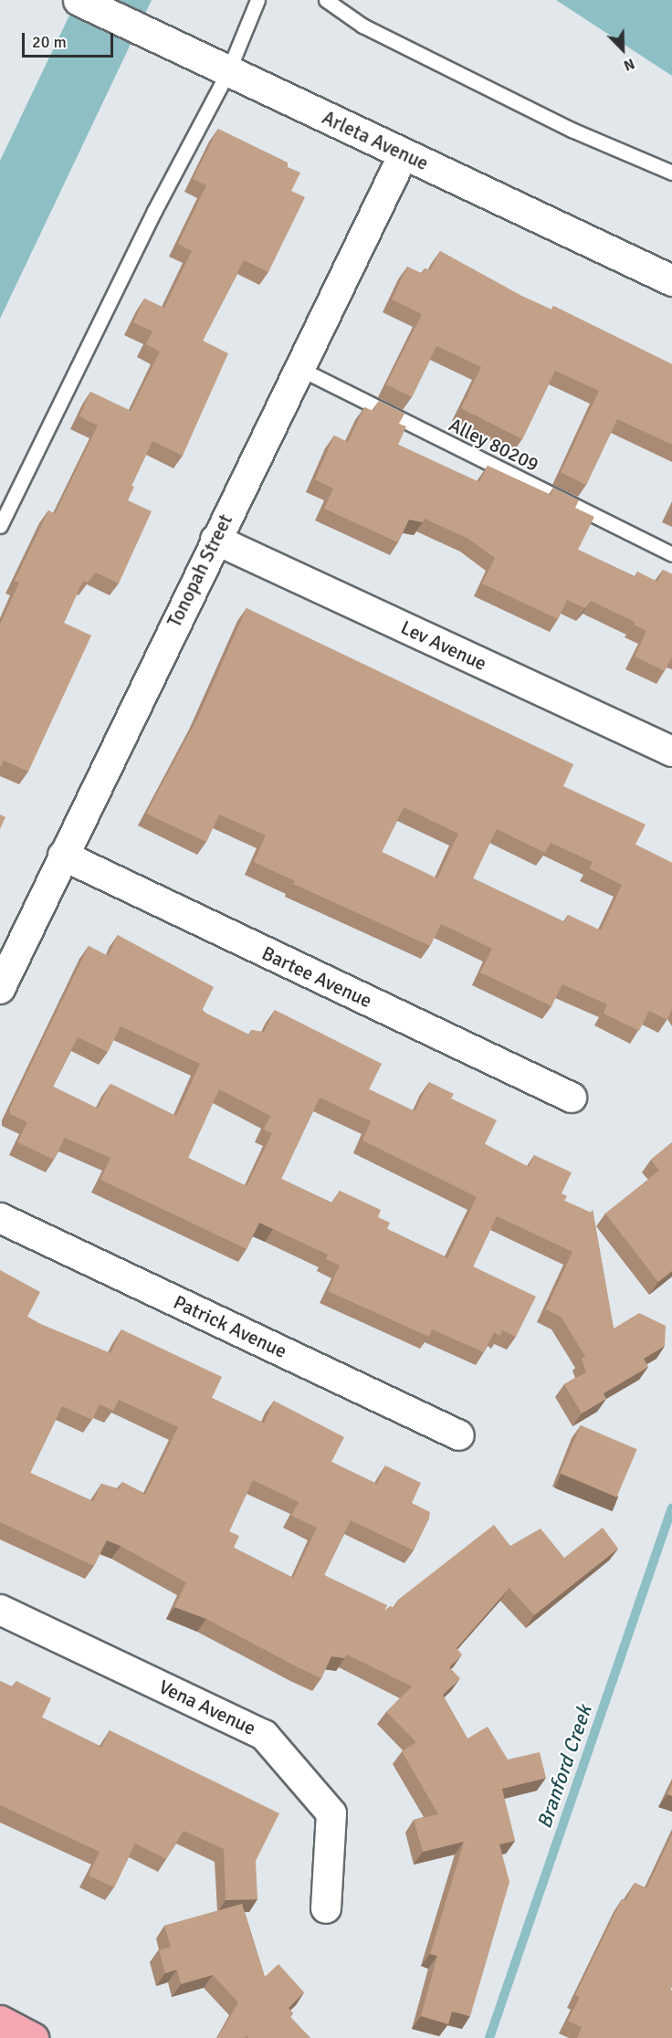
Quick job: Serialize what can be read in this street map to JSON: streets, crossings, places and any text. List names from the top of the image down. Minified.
{"streets":{"main road":["Arleta Avenue"],"street":["Tonopah Street","Lev Avenue","Bartee Avenue","Patrick Avenue","Vena Avenue"],"lane":["Alley 80209"]},"crossings":[["Arleta Avenue","Tonopah Street"],["Alley 80209","Tonopah Street"],["Tonopah Street","Lev Avenue"],["Tonopah Street","Bartee Avenue"]],"water":["Branford Creek"],"scale_bar":"20 m","north":"bottom right"}
